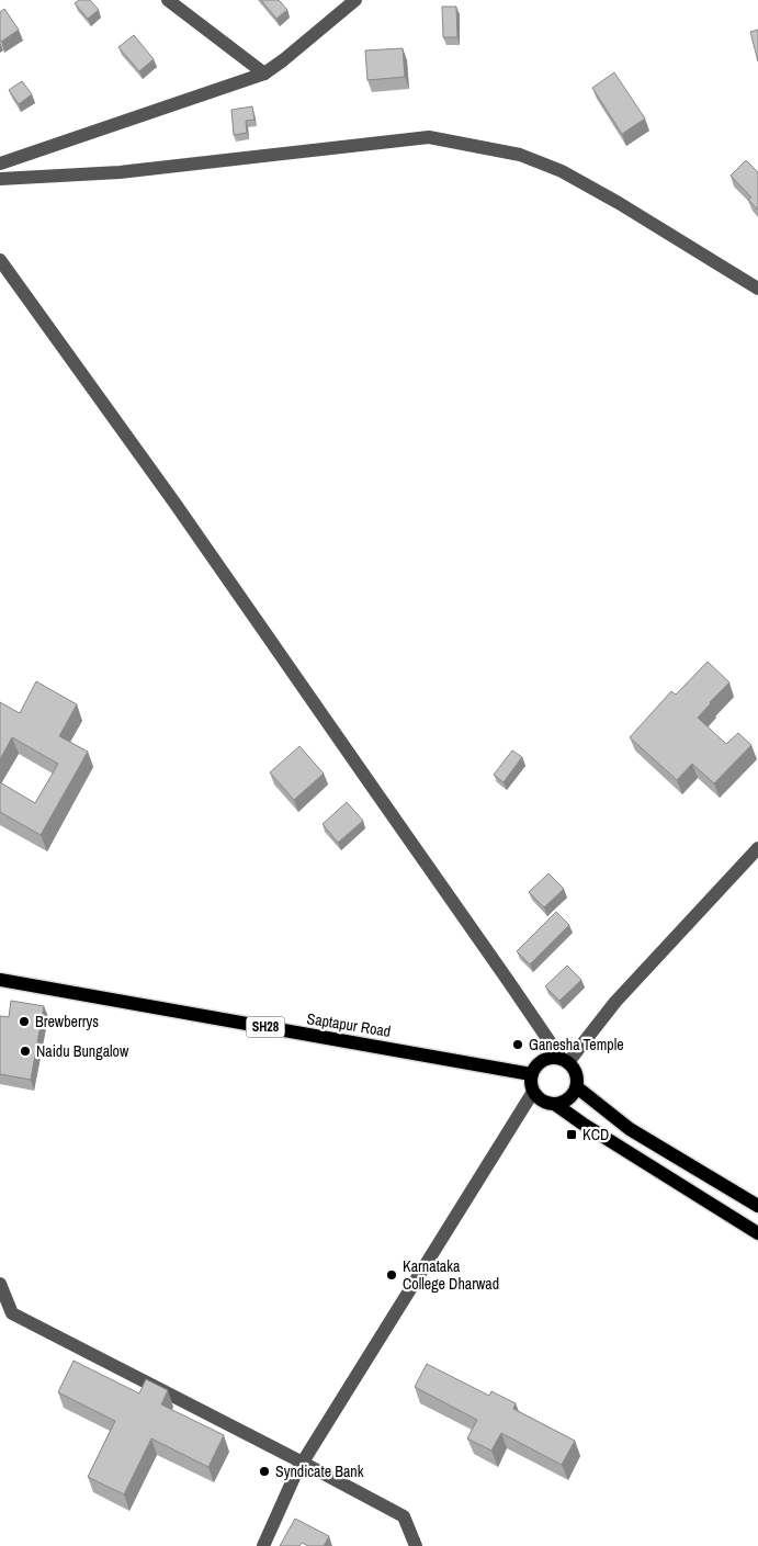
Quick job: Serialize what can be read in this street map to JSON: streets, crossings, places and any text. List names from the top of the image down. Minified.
{"streets":{"main road":["Saptapur Road","SH28"]},"places":{"other":["Brewberrys","Ganesha Temple","Naidu Bungalow","Karnataka College Dharwad","Syndicate Bank"],"transit":["KCD"]}}
